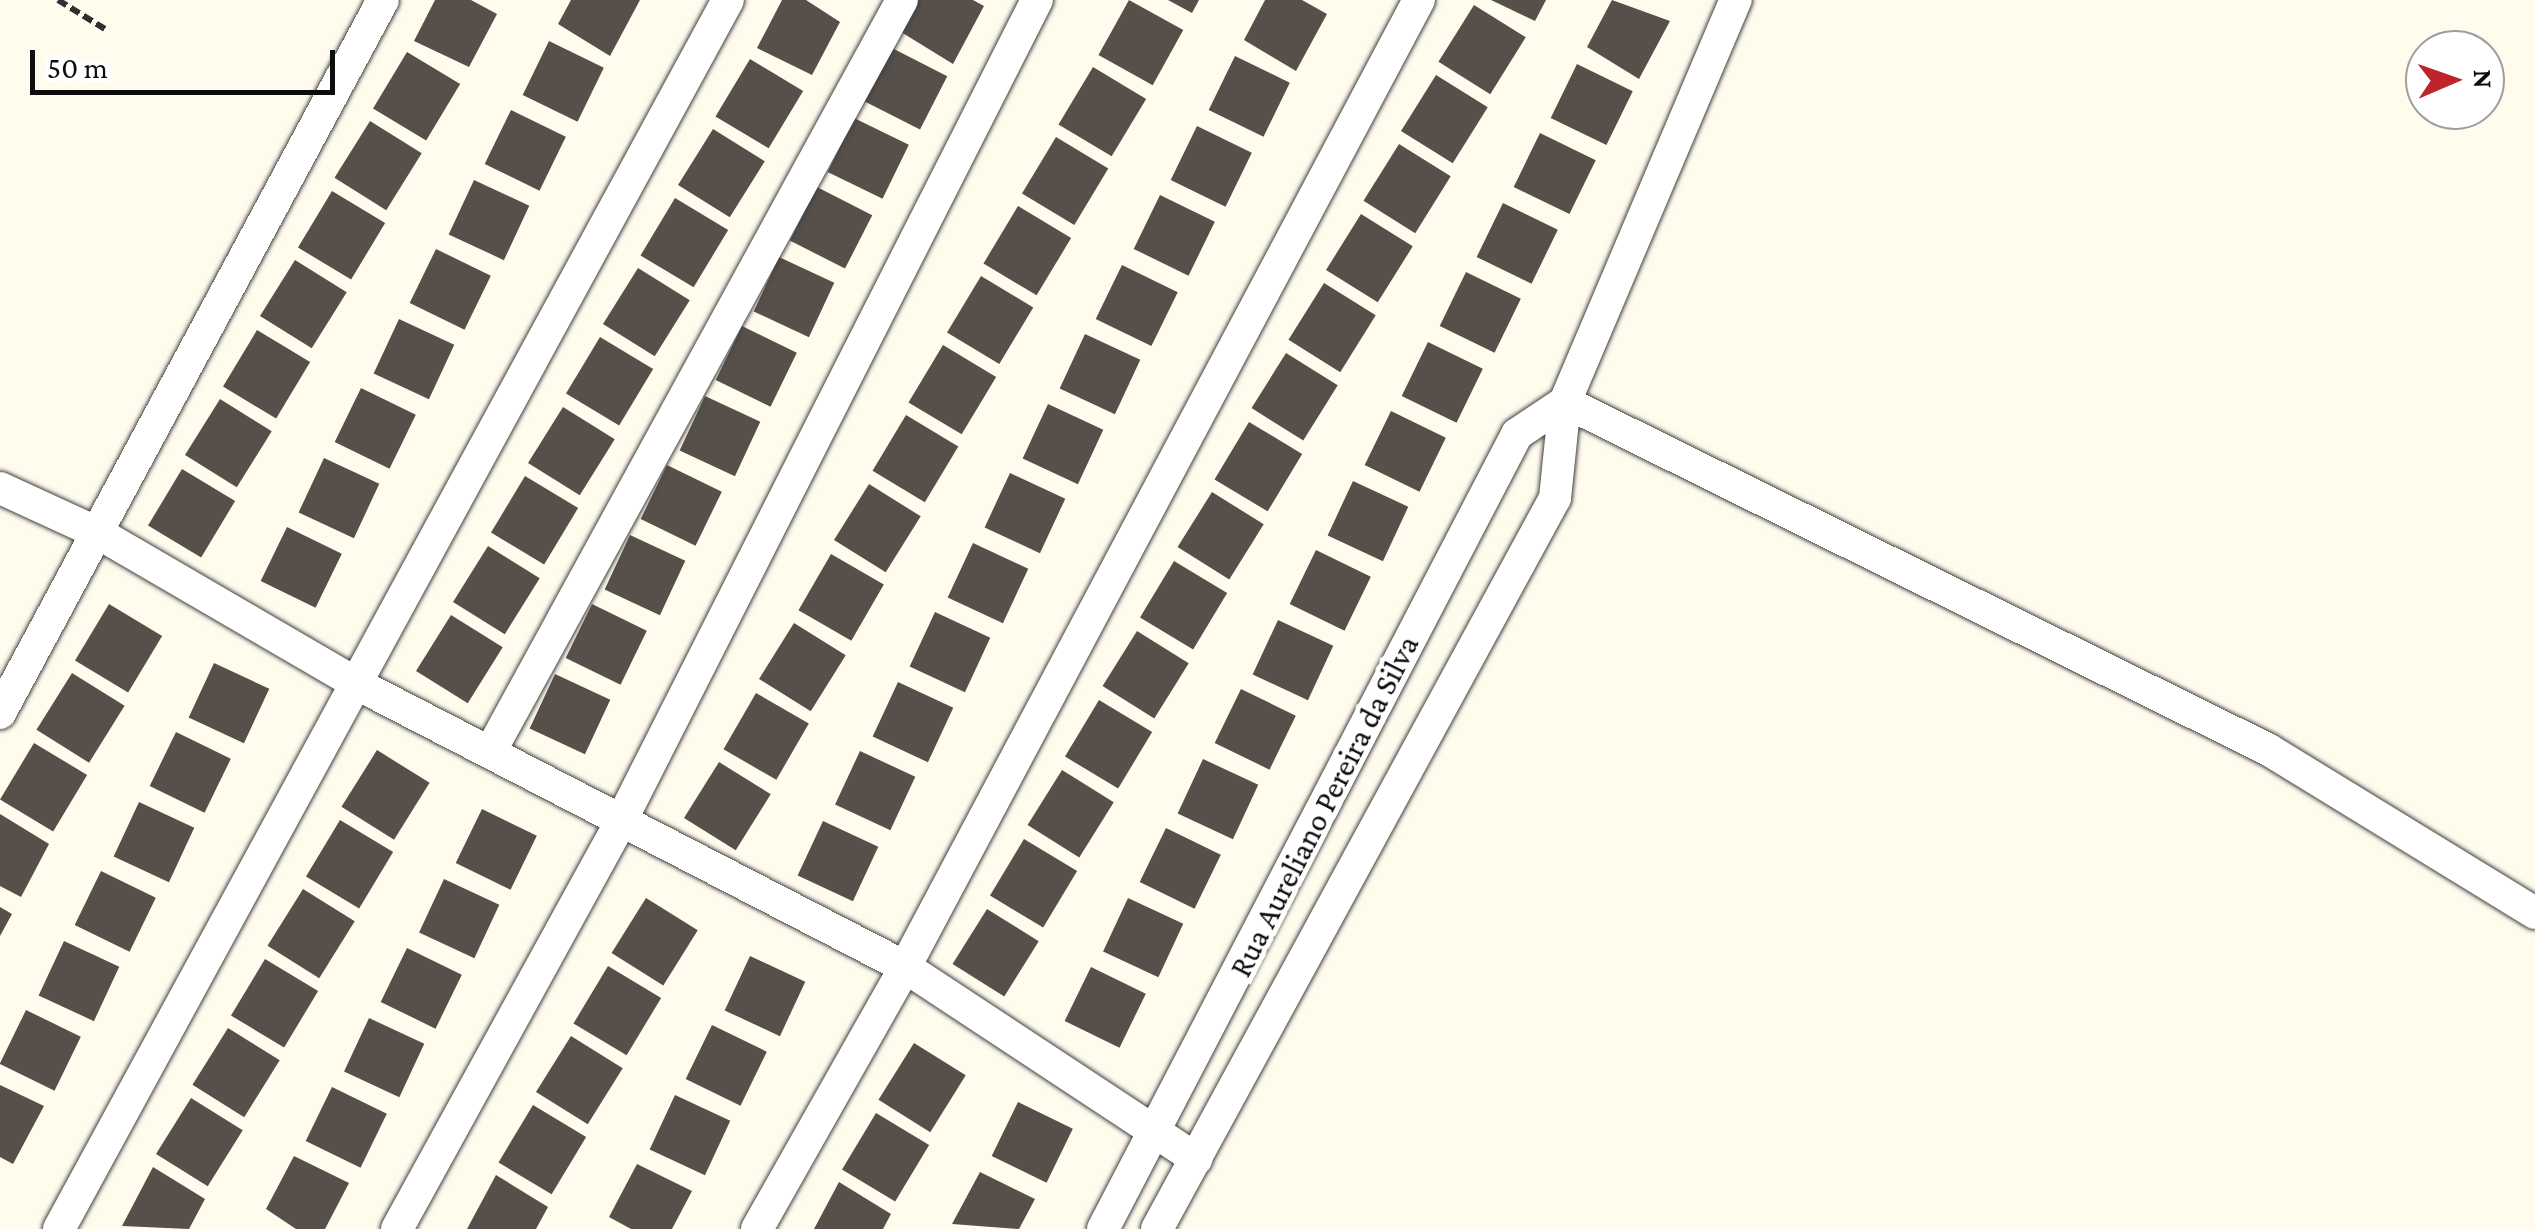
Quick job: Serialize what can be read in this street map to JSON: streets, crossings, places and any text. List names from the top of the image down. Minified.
{"streets":{"street":["Rua Aureliano Pereira da Silva"]},"scale_bar":"50 m","north":"right"}
